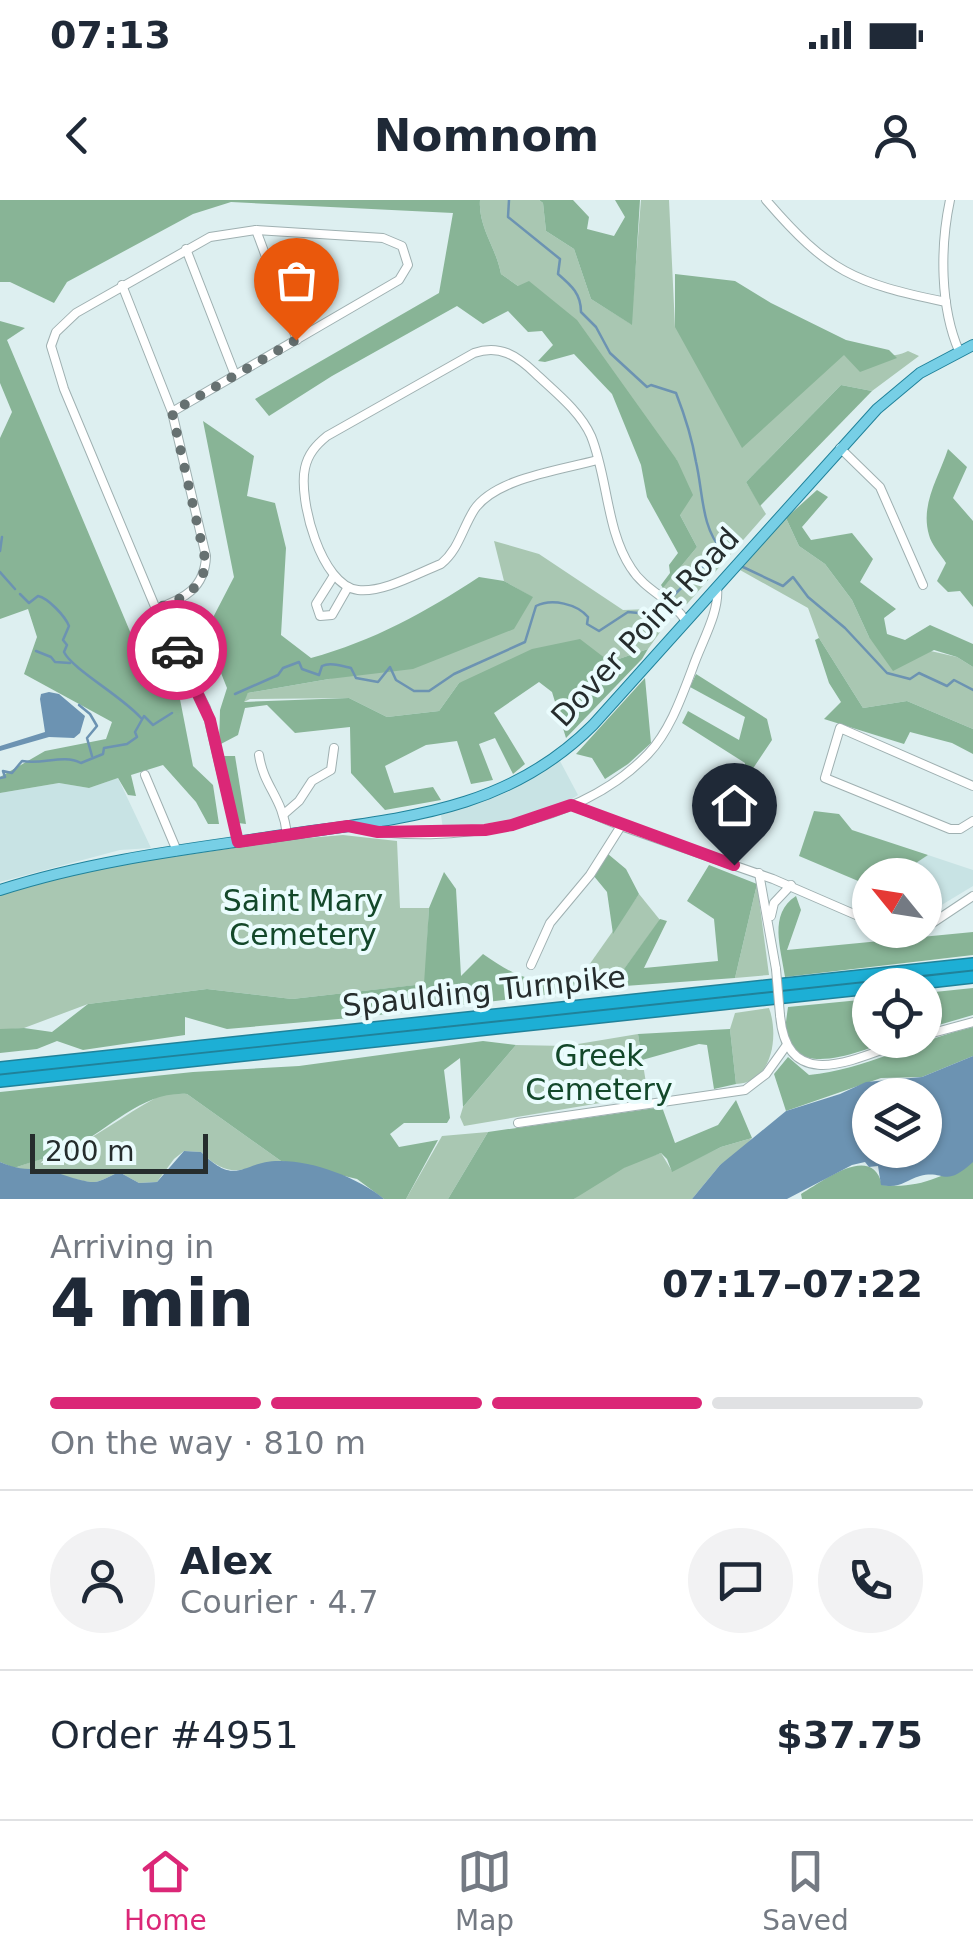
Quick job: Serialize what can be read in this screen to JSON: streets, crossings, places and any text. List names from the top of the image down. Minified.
{"streets":{"highway":["Spaulding Turnpike"],"main road":["Dover Point Road"]},"parks":["Saint Mary Cemetery","Greek Cemetery"],"scale_bar":"200 m","north":"top left","page":{"status":"07:13","header":"Nomnom","scale":"200 m","heading":["4 min","Arriving in","07:17–07:22"],"panel":["Alex","Courier · 4.7","Order #4951","$37.75"],"bar":"On the way · 810 m","tabs":["Home","Map","Saved"]}}
